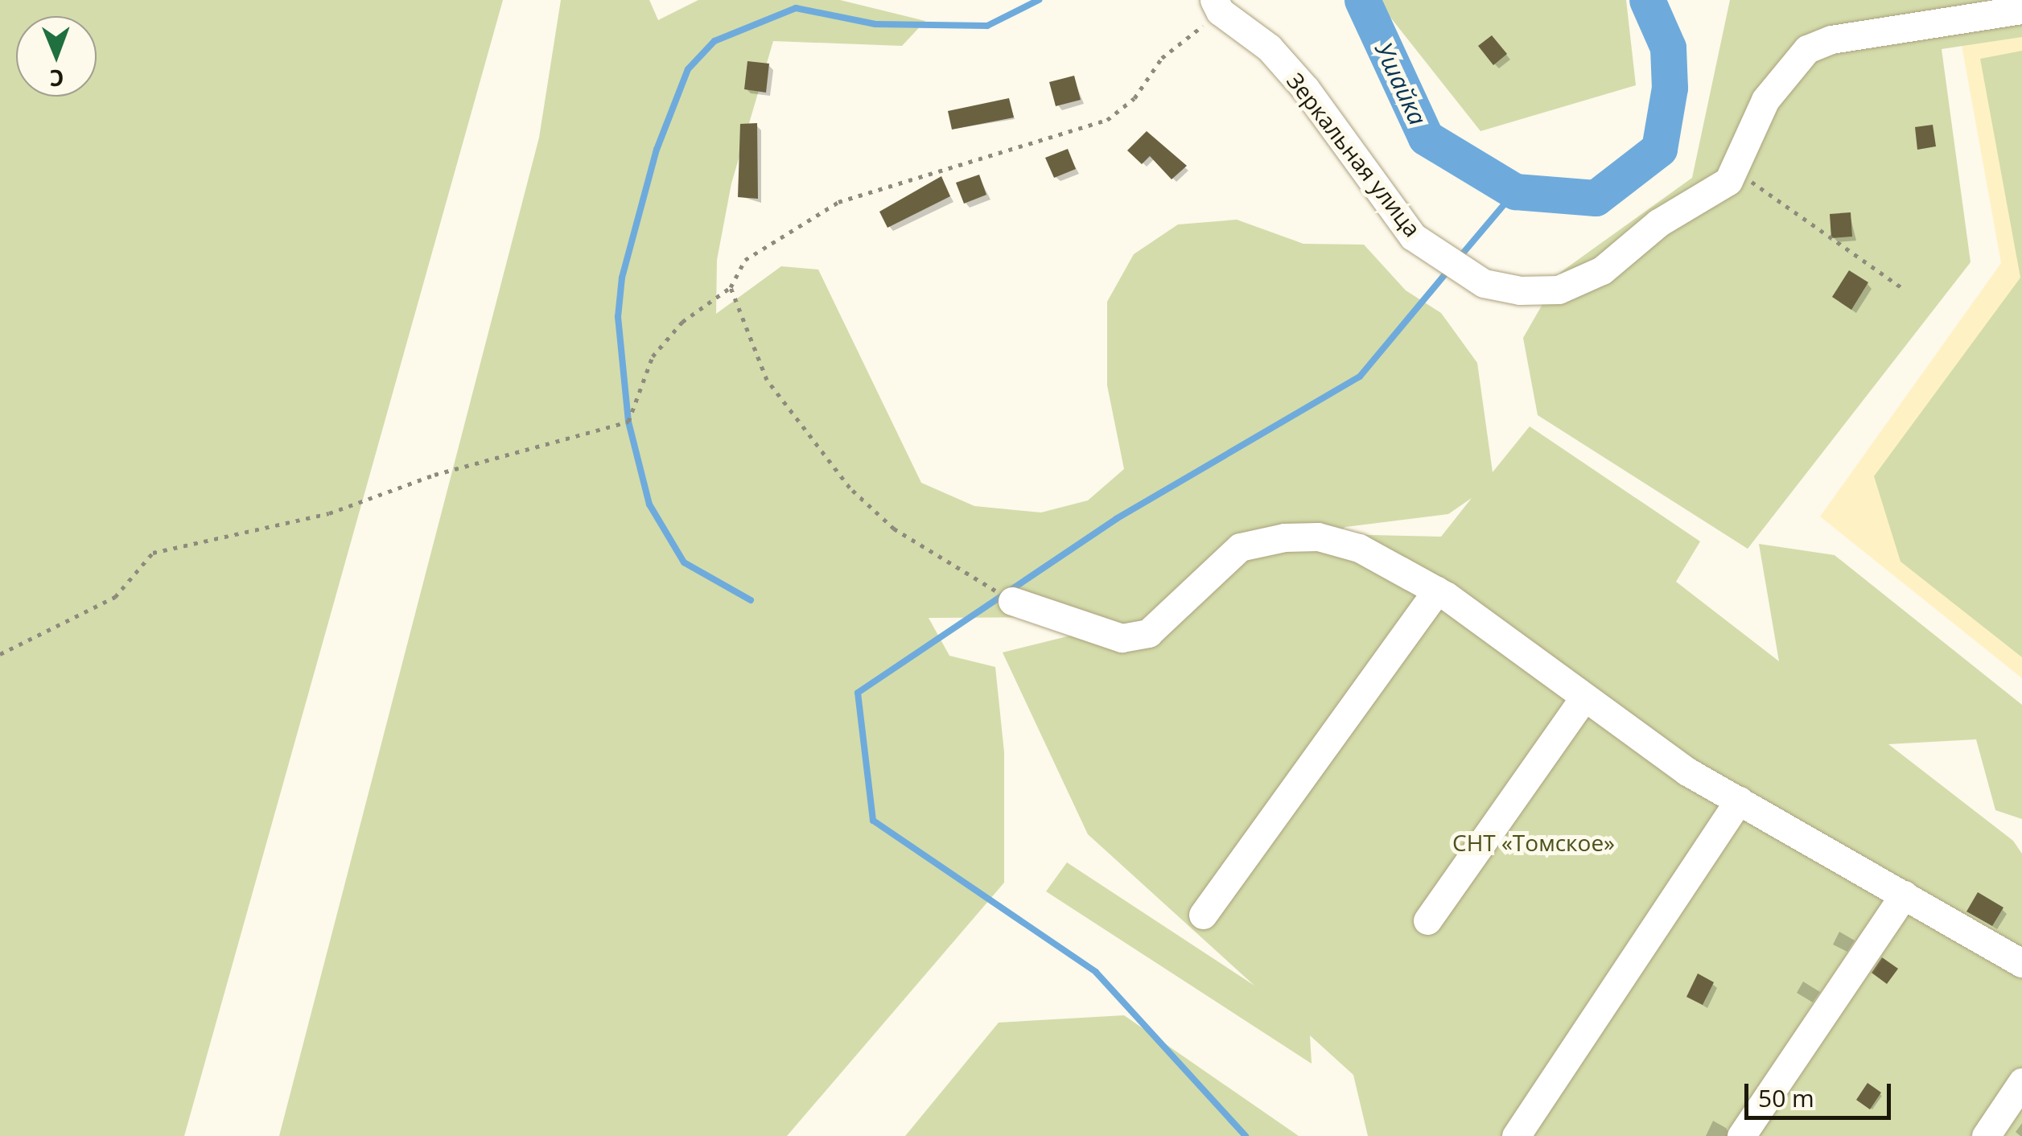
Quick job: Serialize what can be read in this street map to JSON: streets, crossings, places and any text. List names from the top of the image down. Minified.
{"streets":{"street":["Зеркальная улица"]},"water":["Ушайка"],"parks":["СНТ «Томское»"],"scale_bar":"50 m","north":"bottom"}
